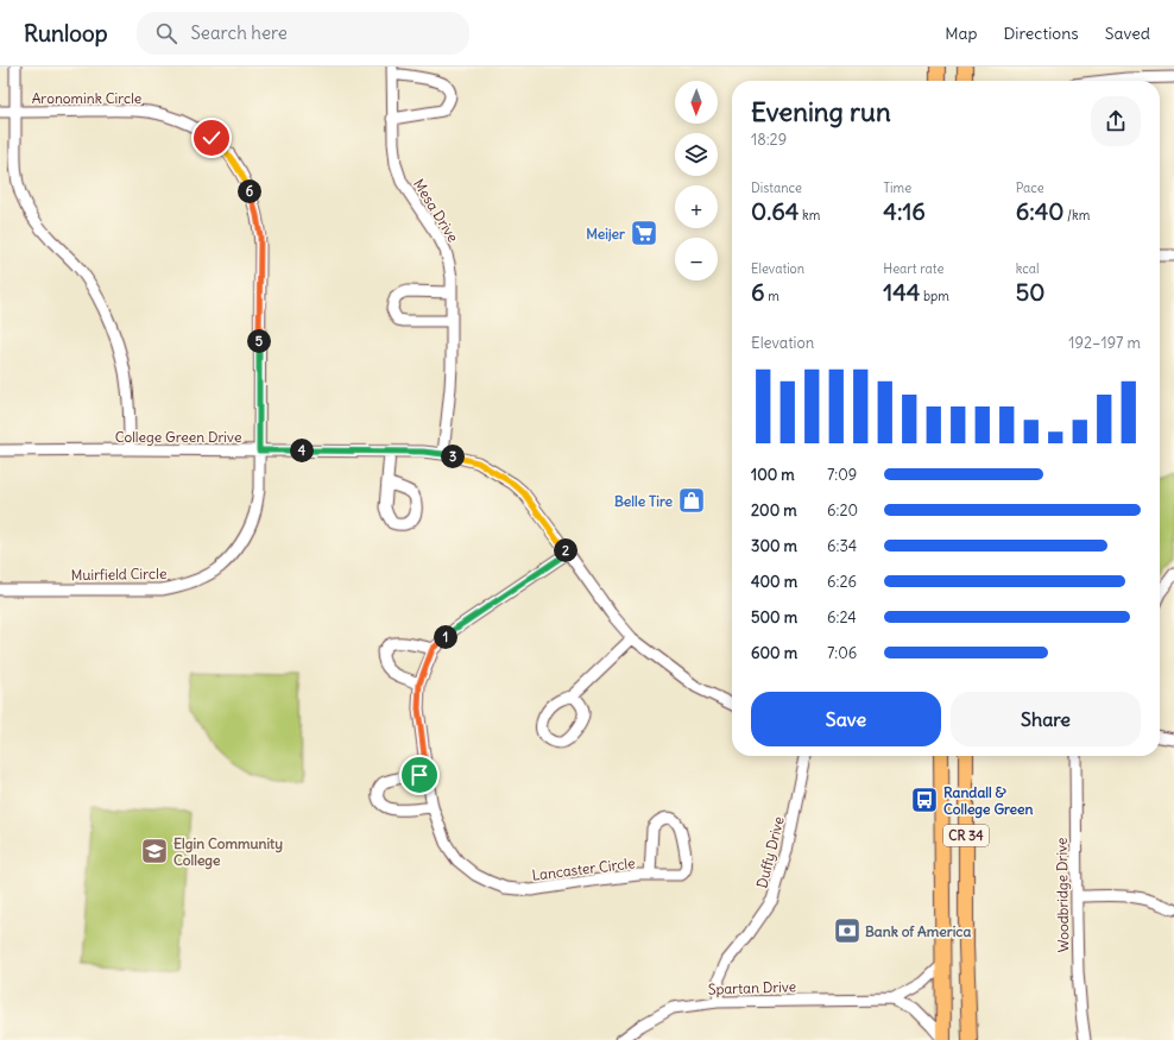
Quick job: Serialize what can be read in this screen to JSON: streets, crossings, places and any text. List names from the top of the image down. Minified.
{"streets":{"main road":["CR 34"],"street":["Aronomink Circle","Mesa Drive","College Green Drive","Muirfield Circle","Duffy Drive","Lancaster Circle","Woodbridge Drive","Spartan Drive"]},"crossings":[["Aronomink Circle","College Green Drive"],["Aronomink Circle","Muirfield Circle"],["Mesa Drive","College Green Drive"],["College Green Drive","Muirfield Circle"],["College Green Drive","Lancaster Circle"],["CR 34","Spartan Drive"],["Duffy Drive","Spartan Drive"]],"places":{"supermarket":["Meijer"],"shop":["Belle Tire"],"bus stop":["Randall & College Green"],"school or university":["Elgin Community College"],"bank":["Bank of America"]},"north":"bottom","page":{"header":"Runloop","search":"Search here","nav":["Map","Directions","Saved"],"map_buttons":["+","−"],"heading":["Evening run","18:29"],"stats":[["Distance","0.64 km"],["Time","4:16"],["Pace","6:40 /km"],["Elevation","6 m"],["Heart rate","144 bpm"],["kcal","50"]],"pins":["6","5","4","3","2","1"],"chart":["Elevation","192–197 m"],"list":[{"name":"100 m","note":"7:09"},{"name":"200 m","note":"6:20"},{"name":"300 m","note":"6:34"},{"name":"400 m","note":"6:26"},{"name":"500 m","note":"6:24"},{"name":"600 m","note":"7:06"}],"buttons":["Save","Share"]}}
